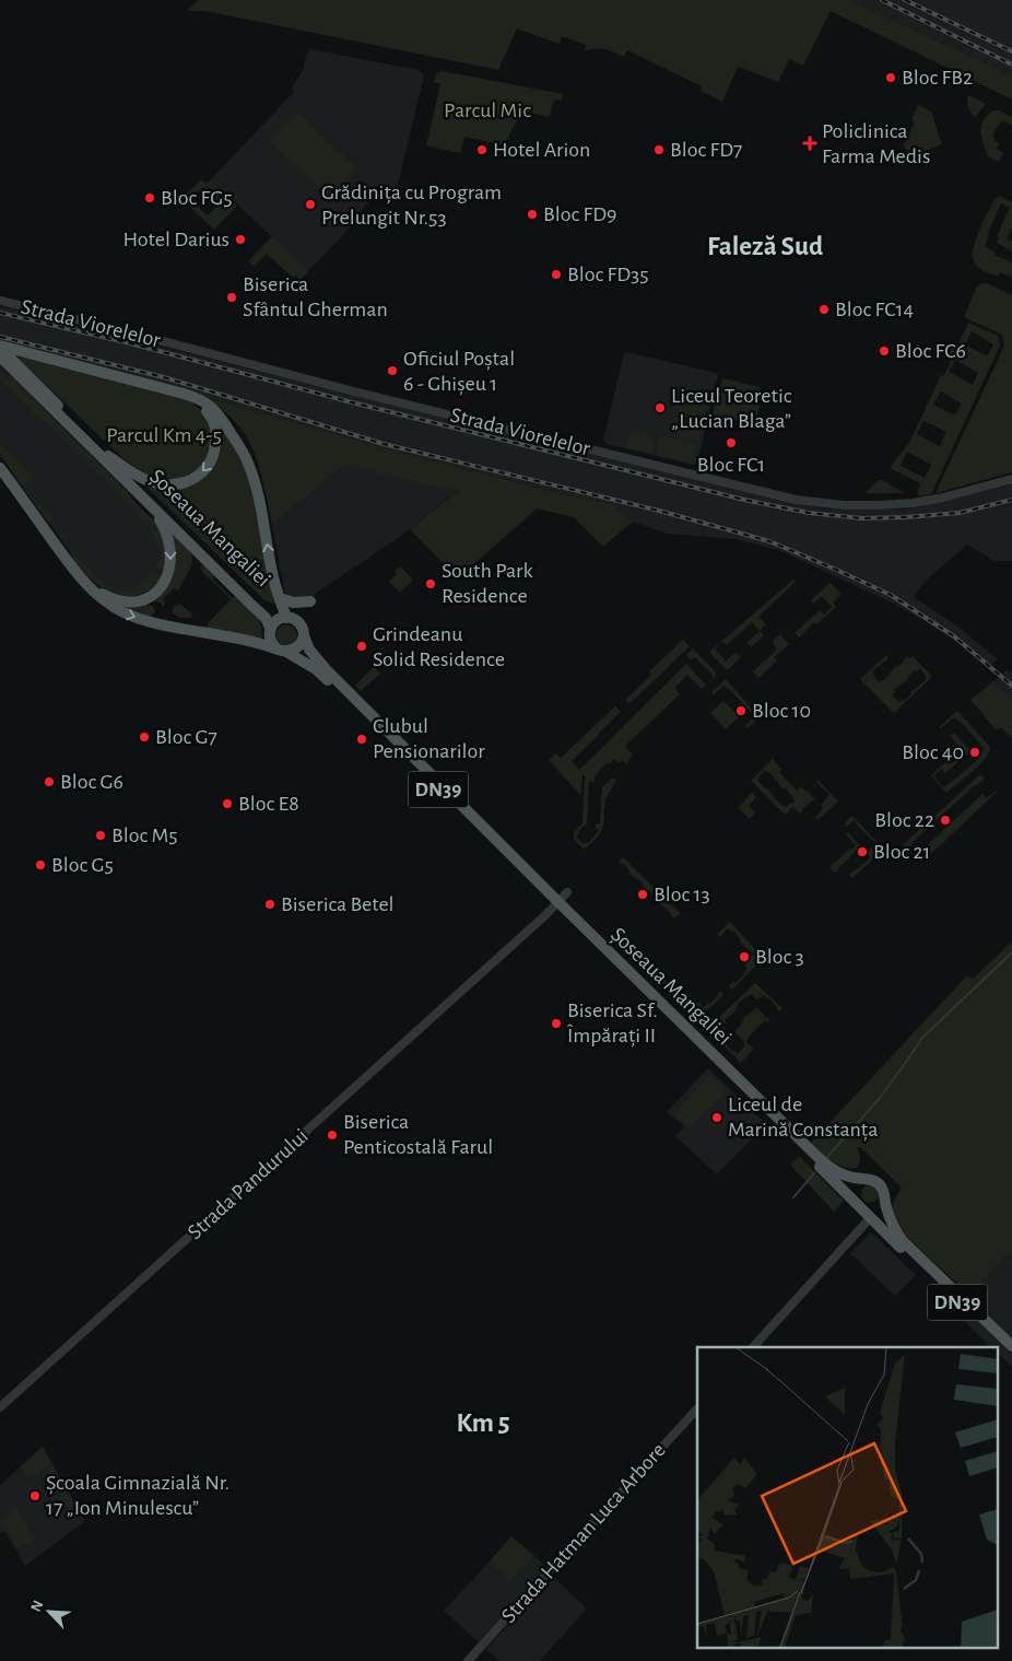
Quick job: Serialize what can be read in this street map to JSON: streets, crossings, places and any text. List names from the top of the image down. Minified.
{"streets":{"main road":["Șoseaua Mangaliei","DN39"],"street":["Strada Viorelelor","Strada Pandurului","Strada Hatman Luca Arbore"]},"crossings":[["Șoseaua Mangaliei","DN39"],["Șoseaua Mangaliei","Strada Pandurului"]],"districts":["Faleză Sud","Km 5"],"parks":["Parcul Mic","Parcul Km 4-5"],"places":{"other":["Bloc FB2","Hotel Arion","Bloc FD7","Bloc FG5","Grădinița cu Program Prelungit Nr.53","Bloc FD9","Hotel Darius","Bloc FD35","Biserica Sfântul Gherman","Bloc FC14","Bloc FC6","Oficiul Poștal 6 - Ghișeu 1","Liceul Teoretic „Lucian Blaga”","Bloc FC1","South Park Residence","Grindeanu Solid Residence","Bloc 10","Bloc G7","Clubul Pensionarilor","Bloc 40","Bloc G6","Bloc E8","Bloc 22","Bloc M5","Bloc 21","Bloc G5","Bloc 13","Biserica Betel","Bloc 3","Biserica Sf. Împărați II","Liceul de Marină Constanța","Biserica Penticostală Farul","Școala Gimnazială Nr. 17 „Ion Minulescu”"],"health":["Policlinica Farma Medis"]},"north":"top left"}
